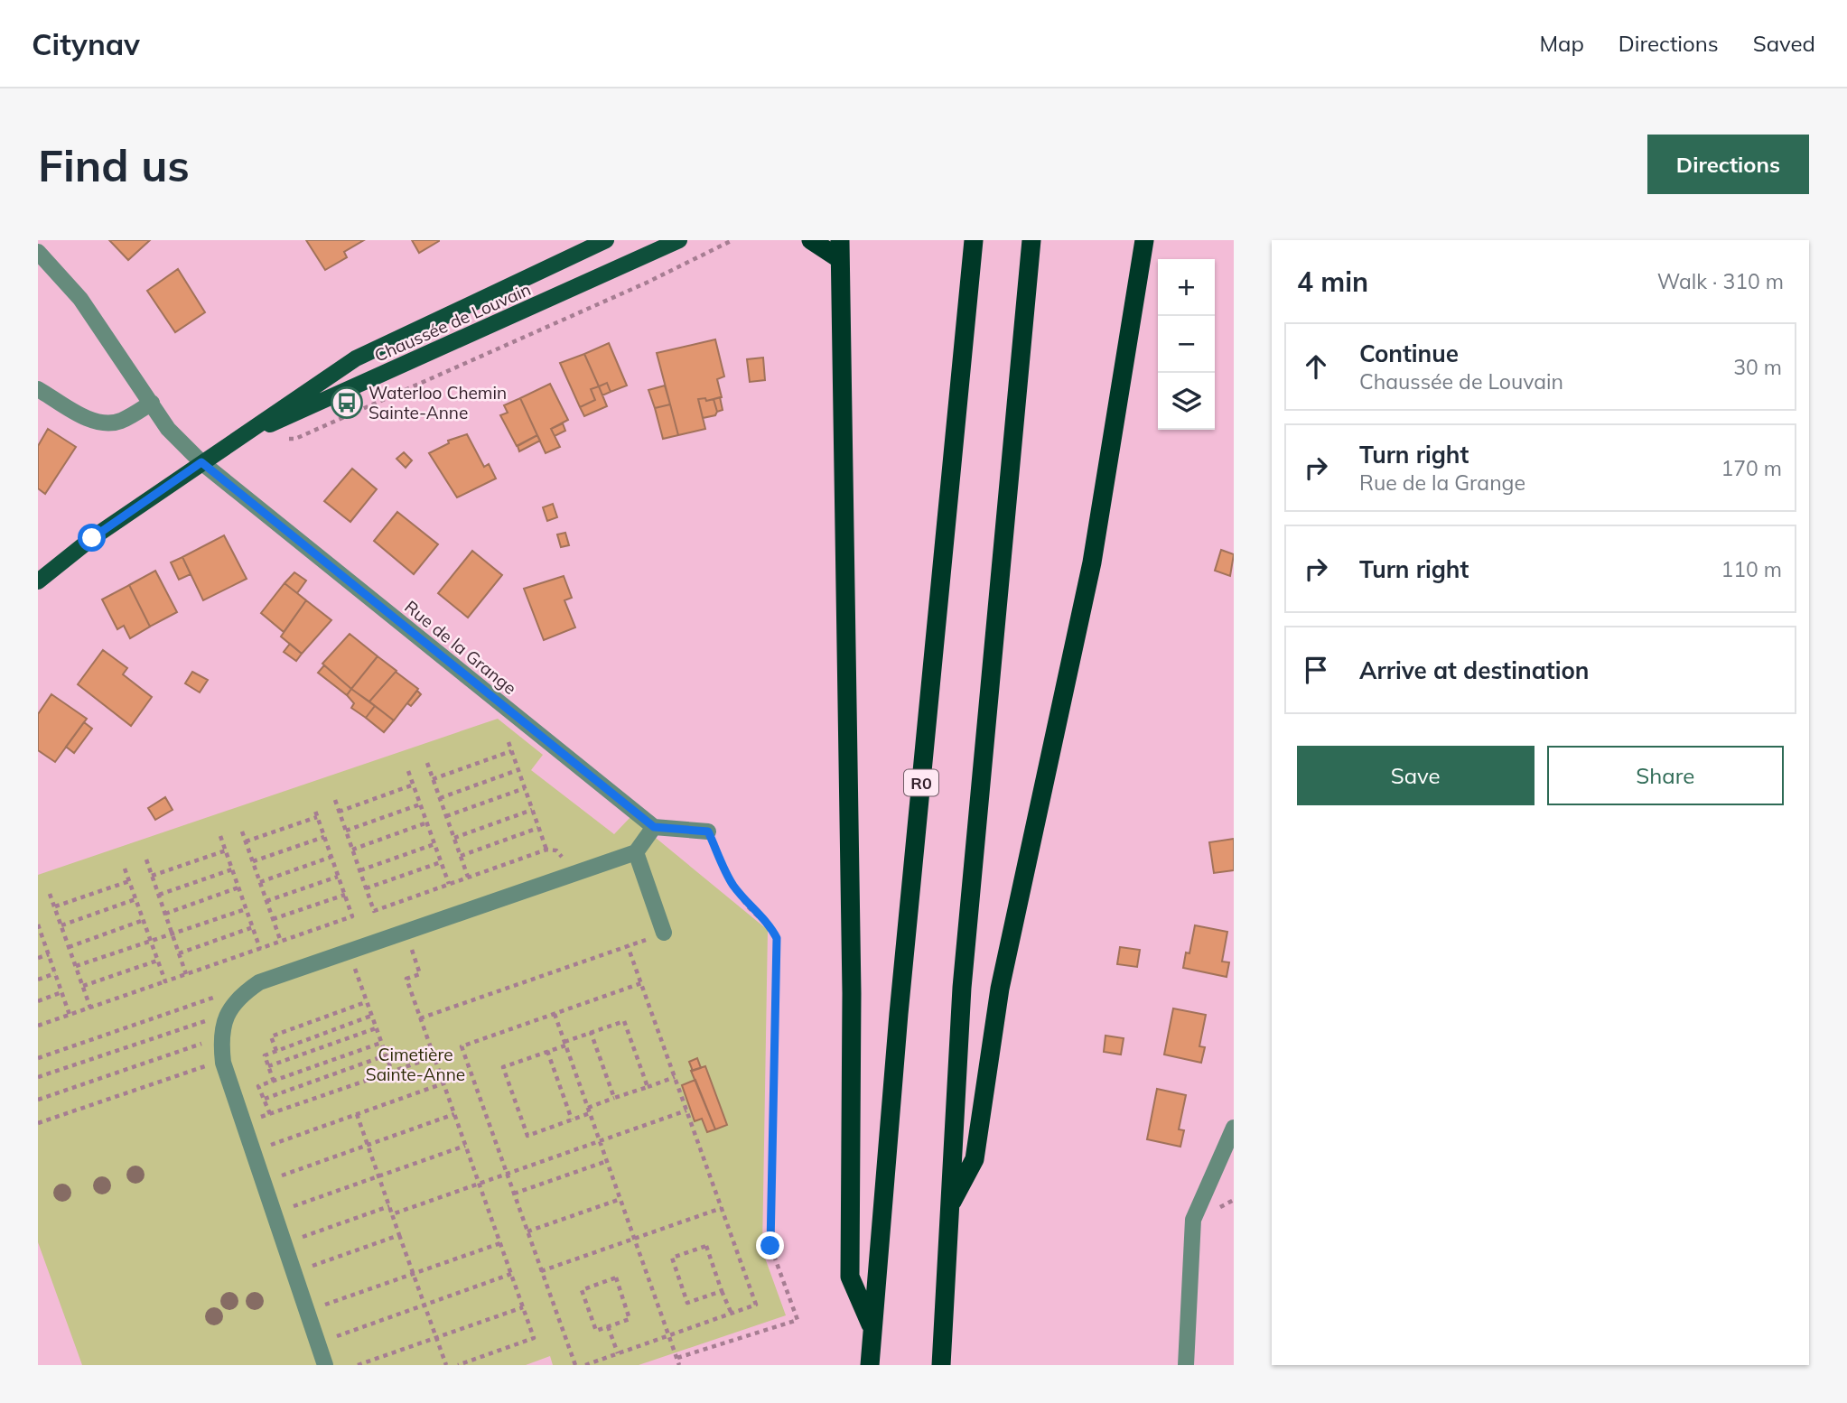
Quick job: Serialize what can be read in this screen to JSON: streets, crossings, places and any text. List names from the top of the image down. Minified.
{"streets":{"highway":["R0"],"main road":["Chaussée de Louvain"],"street":["Rue de la Grange"]},"crossings":[["Chaussée de Louvain","Rue de la Grange"]],"parks":["Cimetière Sainte-Anne"],"places":{"bus stop":["Waterloo Chemin Sainte-Anne"]},"page":{"header":"Citynav","nav":["Map","Directions","Saved"],"buttons":["Directions",["Save","Share"]],"title":"Find us","heading":["4 min","Walk · 310 m"],"map_buttons":["+","−"],"list":[["Continue","Chaussée de Louvain","30 m"],["Turn right","Rue de la Grange","170 m"],["Turn right","110 m"],"Arrive at destination"]}}
